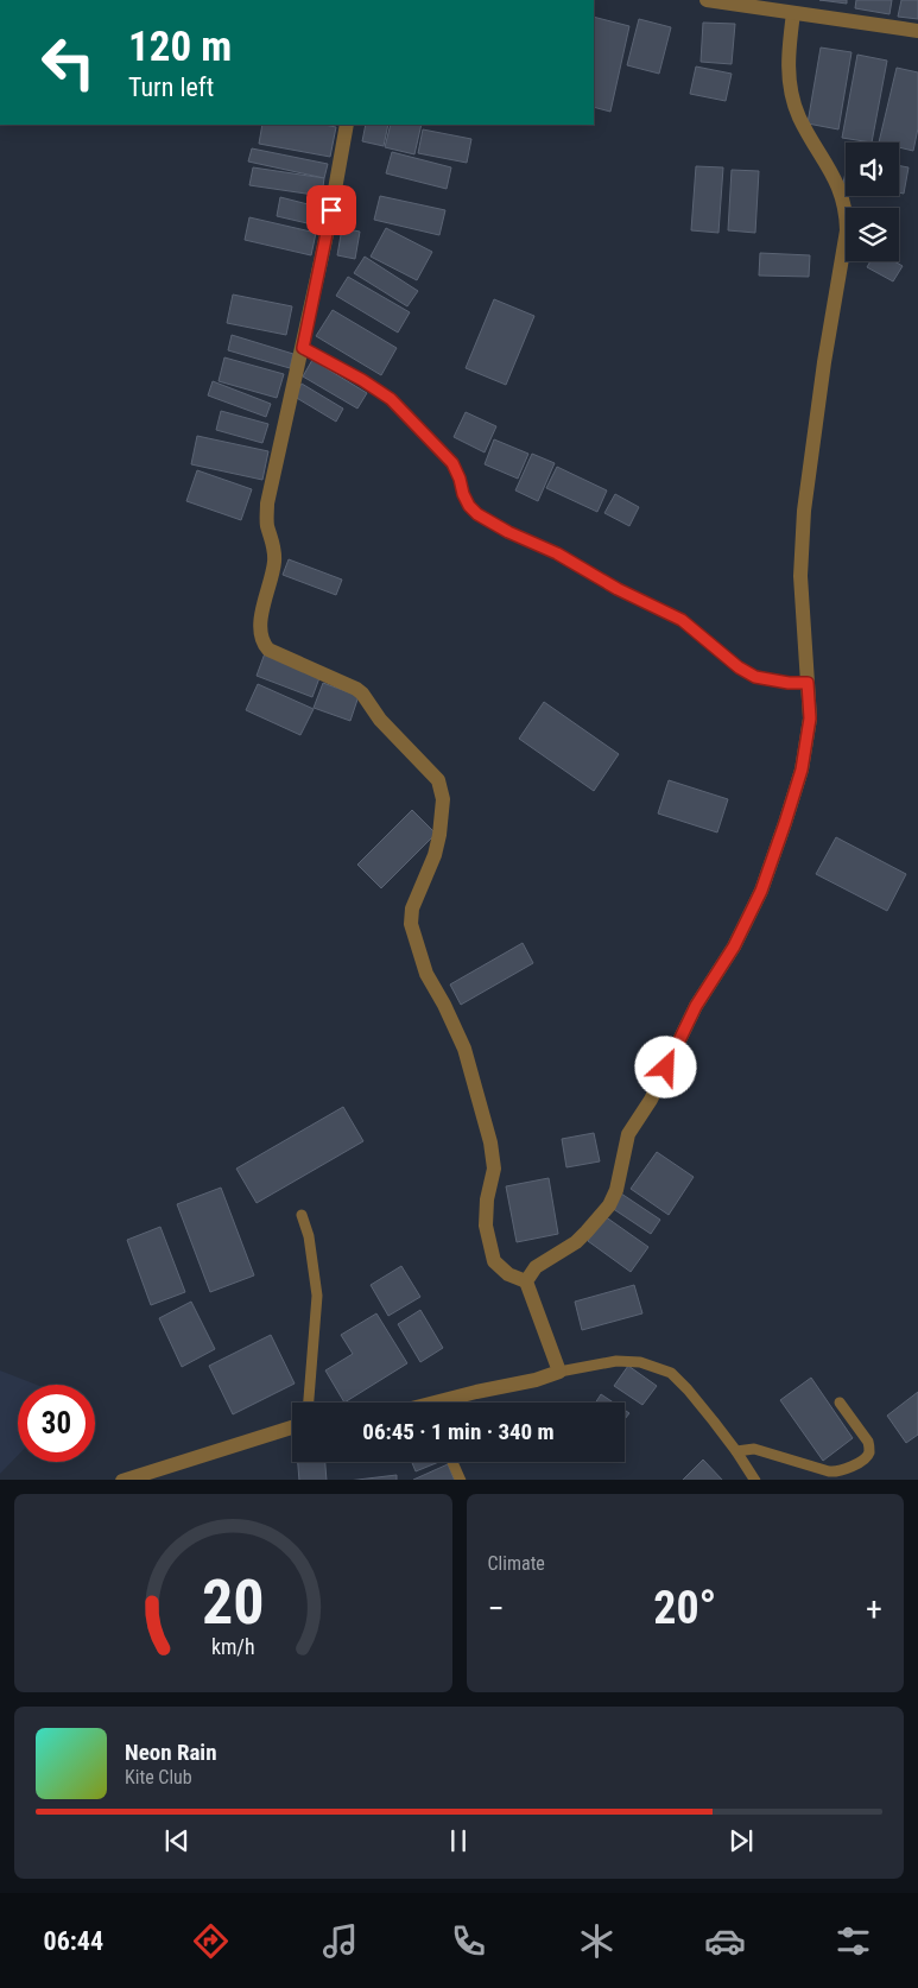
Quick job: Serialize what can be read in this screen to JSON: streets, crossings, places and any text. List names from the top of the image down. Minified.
{"page":{"turn":["120 m","Turn left"],"limit":"30","trip":"06:45 · 1 min · 340 m","tile":"Climate","heat":["−","20°","+"],"song":["Neon Rain","Kite Club"],"tabs":"06:44","gauge":["20","km/h"]}}
